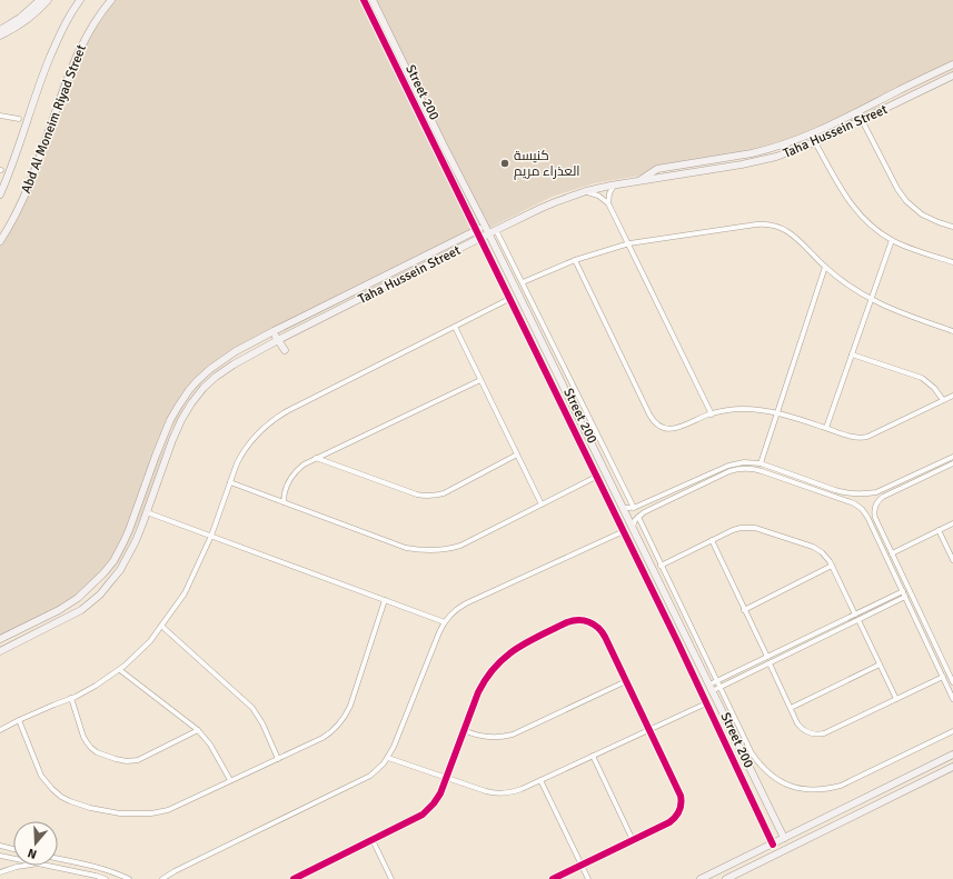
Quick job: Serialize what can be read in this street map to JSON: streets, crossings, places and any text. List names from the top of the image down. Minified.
{"streets":{"main road":["Street 200","Abd Al Moneim Riyad Street","Taha Hussein Street"]},"crossings":[["Street 200","Taha Hussein Street"]],"places":["كنيسة العذراء مريم"],"north":"bottom"}
